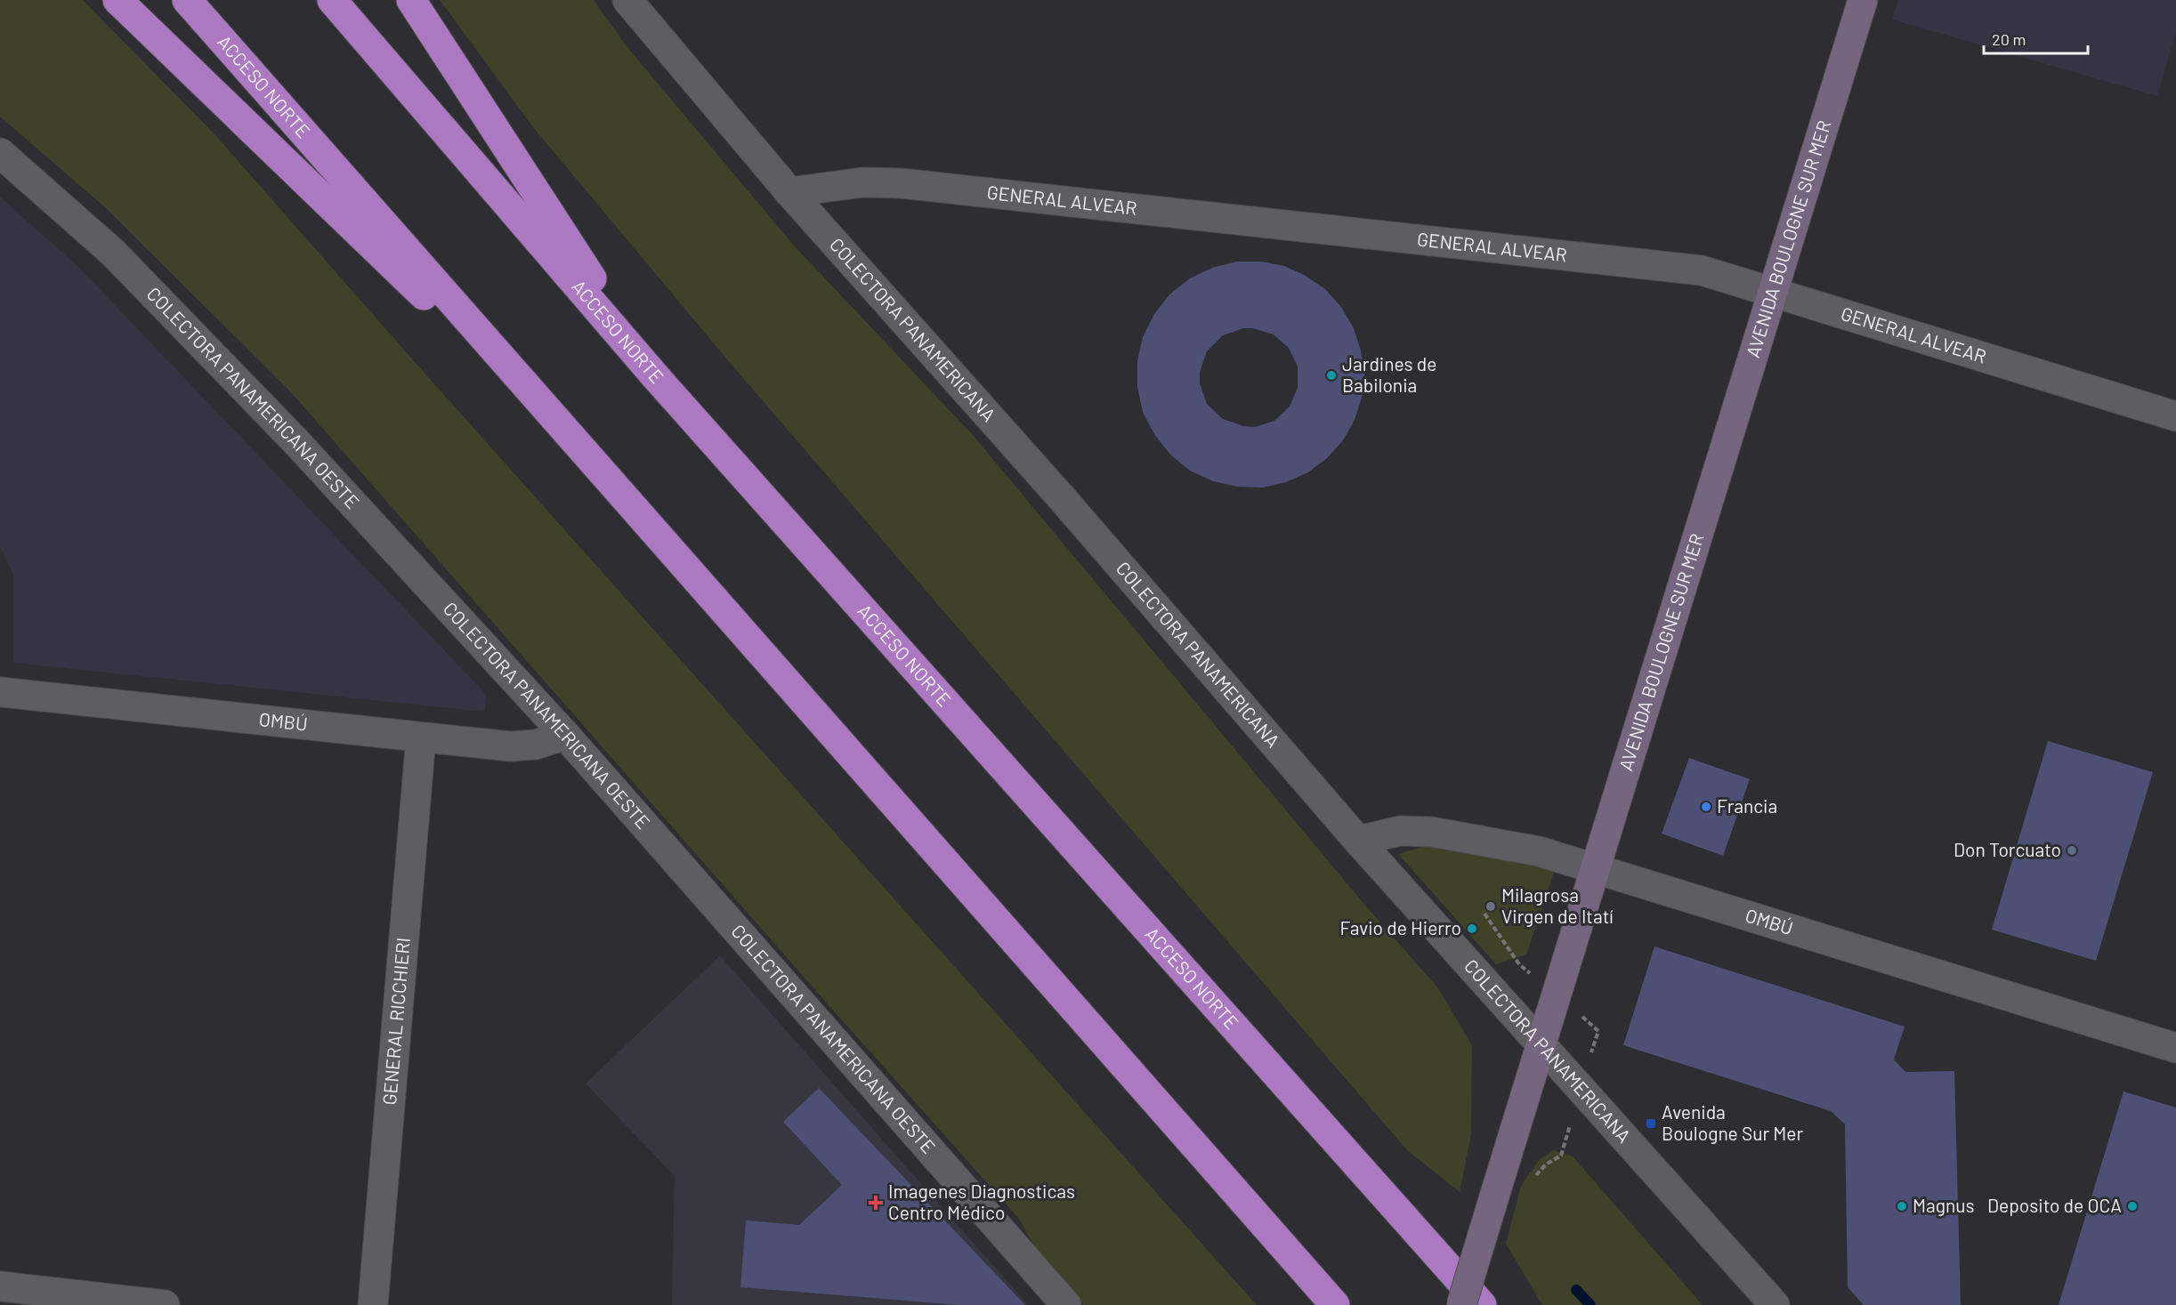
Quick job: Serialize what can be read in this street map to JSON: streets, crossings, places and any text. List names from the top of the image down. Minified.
{"streets":{"highway":["ACCESO NORTE"],"main road":["AVENIDA BOULOGNE SUR MER"],"street":["GENERAL ALVEAR","COLECTORA PANAMERICANA","COLECTORA PANAMERICANA OESTE","OMBÚ","GENERAL RICCHIERI"]},"crossings":[["GENERAL ALVEAR","AVENIDA BOULOGNE SUR MER"],["GENERAL ALVEAR","COLECTORA PANAMERICANA"],["AVENIDA BOULOGNE SUR MER","COLECTORA PANAMERICANA"],["AVENIDA BOULOGNE SUR MER","OMBÚ"],["COLECTORA PANAMERICANA","OMBÚ"],["COLECTORA PANAMERICANA OESTE","OMBÚ"],["OMBÚ","GENERAL RICCHIERI"]],"places":{"other":["Jardines de Babilonia","Francia","Don Torcuato","Milagrosa Virgen de Itatí","Favio de Hierro","Magnus","Deposito de OCA"],"transit":["Avenida Boulogne Sur Mer"],"health":["Imagenes Diagnosticas Centro Médico"]},"scale_bar":"20 m"}
